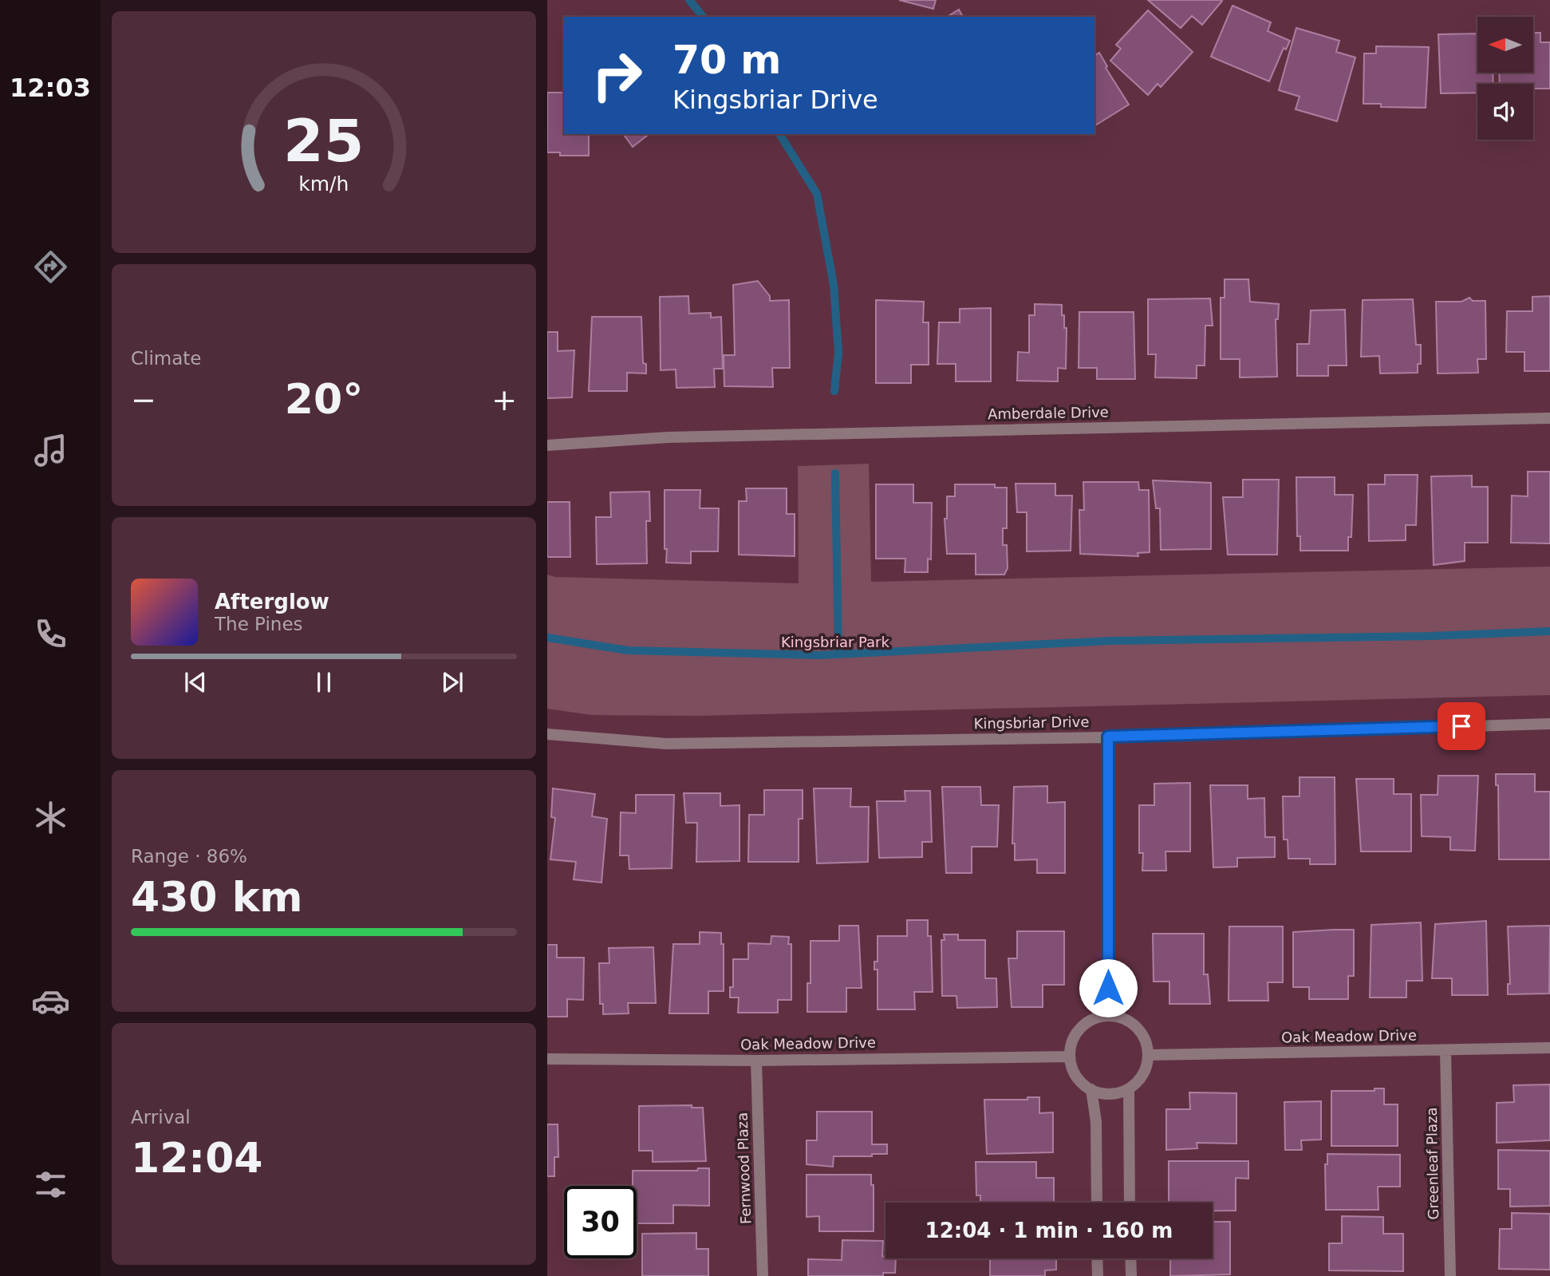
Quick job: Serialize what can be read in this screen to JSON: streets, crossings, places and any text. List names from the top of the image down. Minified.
{"streets":{"street":["Amberdale Drive","Kingsbriar Drive","Oak Meadow Drive","Greenleaf Plaza","Fernwood Plaza"]},"crossings":[["Oak Meadow Drive","Greenleaf Plaza"],["Oak Meadow Drive","Fernwood Plaza"]],"parks":["Kingsbriar Park"],"north":"left","page":{"tabs":"12:03","turn":["70 m","Kingsbriar Drive"],"tile":["Climate",["Range · 86%","430 km"],["Arrival","12:04"]],"heat":["−","20°","+"],"song":["Afterglow","The Pines"],"limit":"30","trip":"12:04 · 1 min · 160 m","gauge":["25","km/h"]}}
